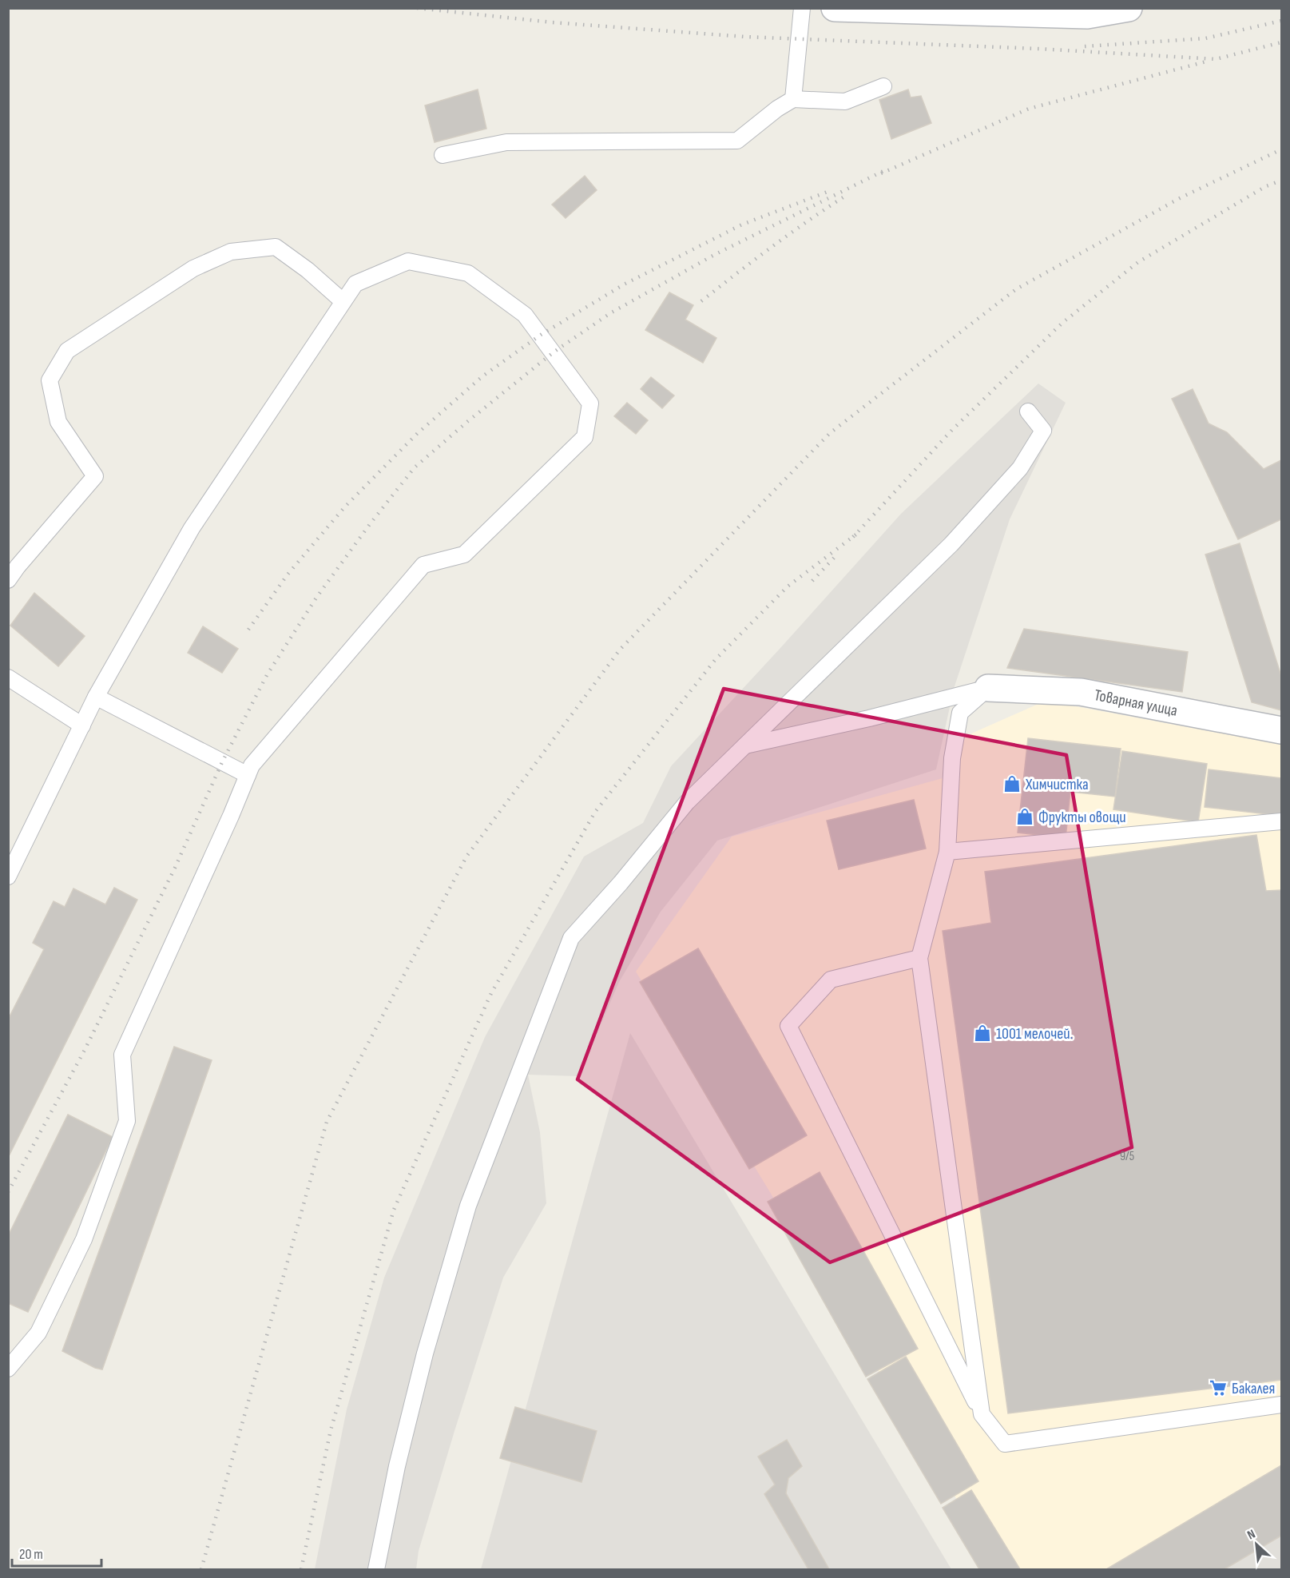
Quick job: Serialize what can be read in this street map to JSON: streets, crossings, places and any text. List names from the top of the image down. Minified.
{"streets":{"street":["Товарная улица"]},"places":{"shop":["Химчистка","Фрукты овощи","1001 мелочей."],"supermarket":["Бакалея"]},"house_numbers":["9/5"],"scale_bar":"20 m","north":"top left"}
